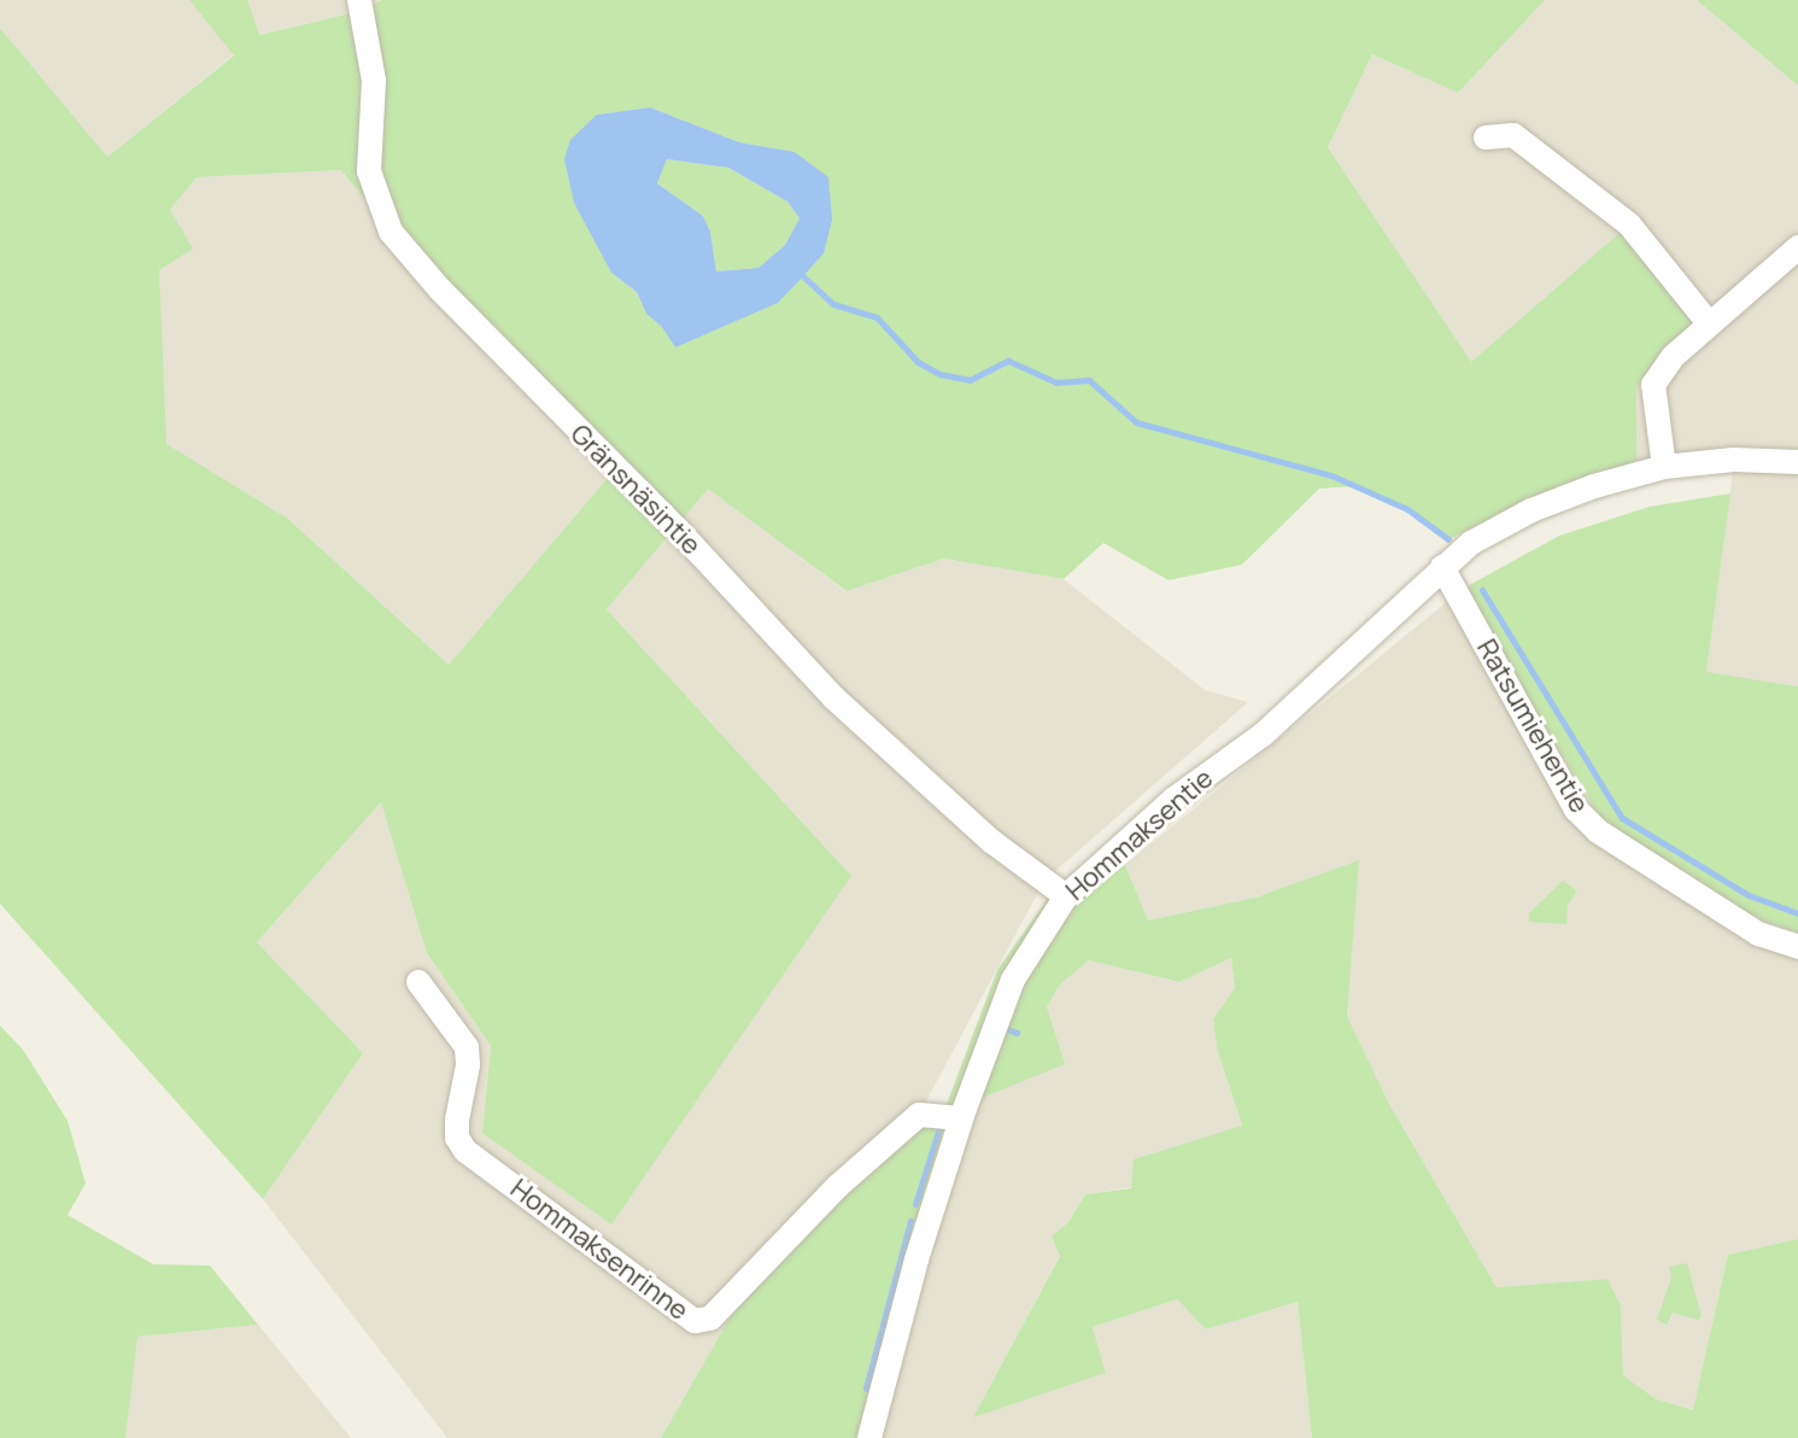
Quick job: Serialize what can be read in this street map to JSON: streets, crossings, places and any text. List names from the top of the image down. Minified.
{"streets":{"street":["Gränsnäsintie","Ratsumiehentie","Hommaksentie","Hommaksenrinne"]},"crossings":[["Gränsnäsintie","Hommaksentie"],["Ratsumiehentie","Hommaksentie"],["Hommaksentie","Hommaksenrinne"]]}
